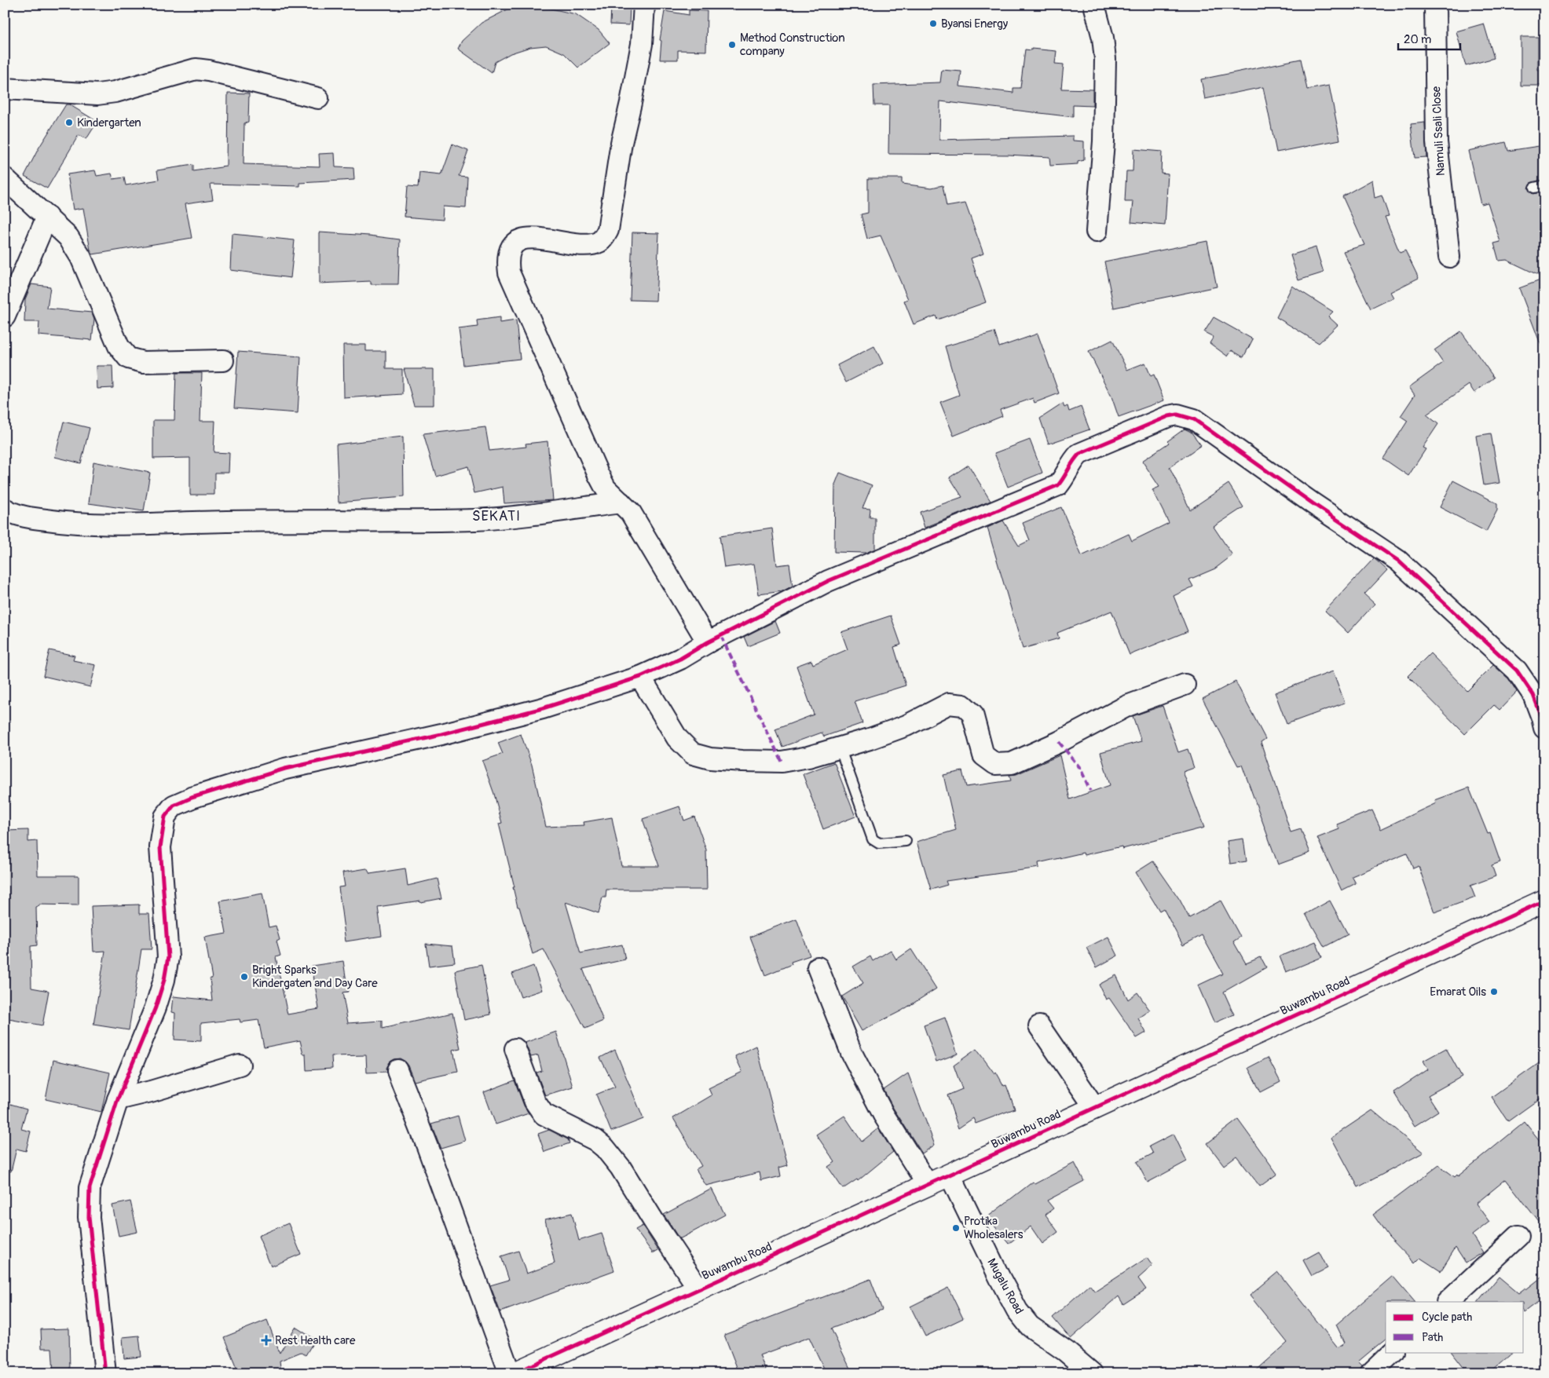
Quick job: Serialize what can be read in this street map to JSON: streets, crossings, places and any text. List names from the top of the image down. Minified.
{"streets":{"street":["Namuli Ssali Close","Buwambu Road","Mugalu Road"]},"crossings":[["Buwambu Road","Mugalu Road"]],"districts":["SEKATI"],"places":{"other":["Byansi Energy","Method Construction company","Kindergarten","Bright Sparks Kindergaten and Day Care","Emarat Oils","Protika Wholesalers"],"health":["Rest Health care"]},"legend":["Cycle path","Path"],"scale_bar":"20 m"}
